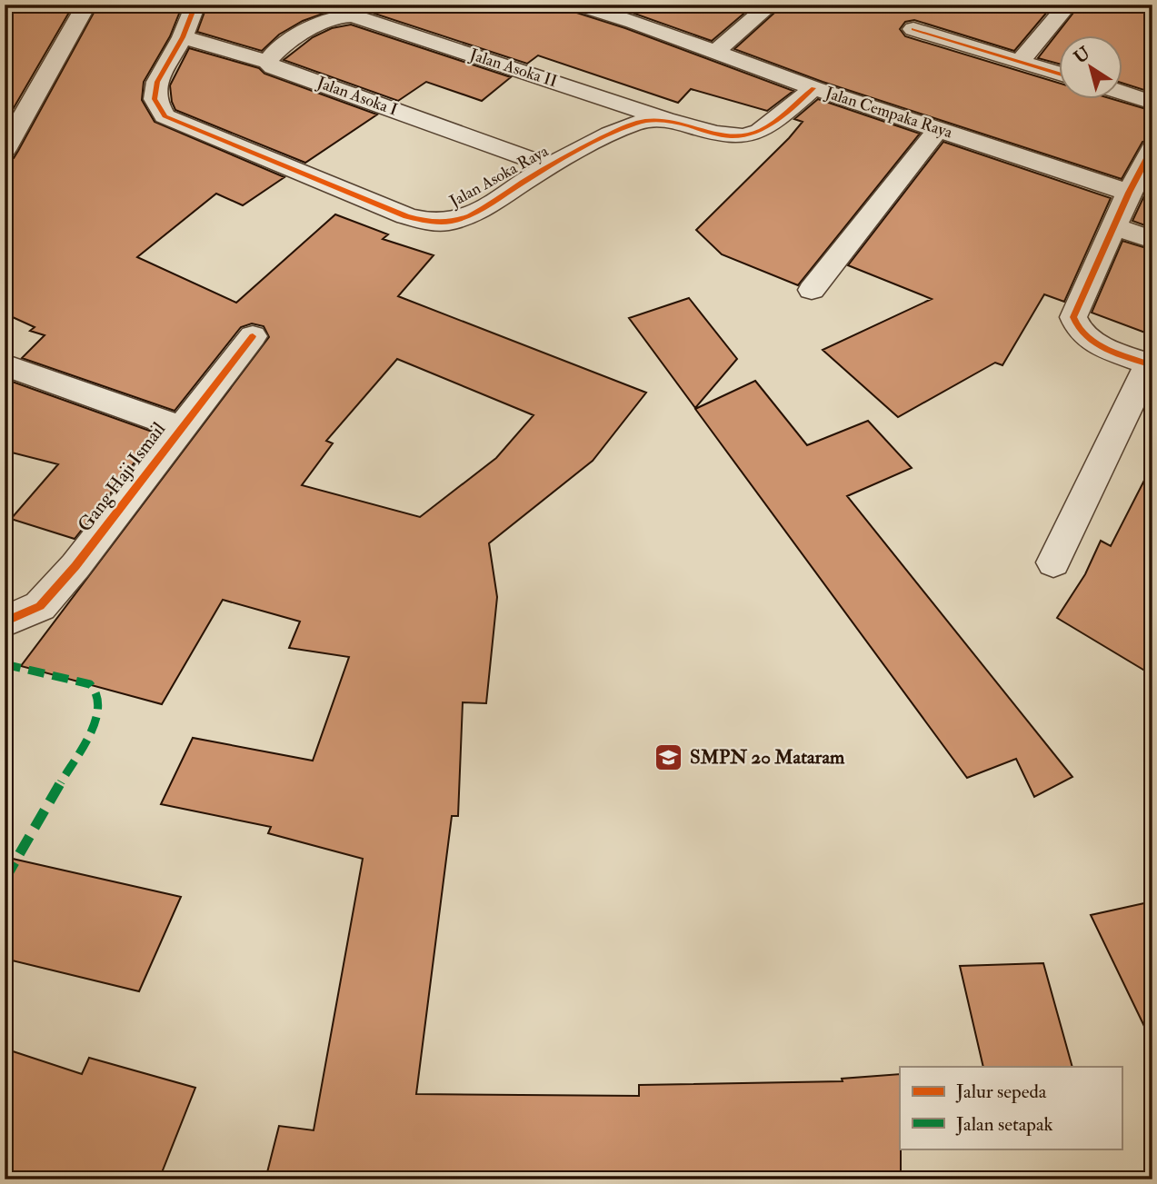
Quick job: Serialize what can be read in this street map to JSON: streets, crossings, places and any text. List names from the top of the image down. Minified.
{"streets":{"street":["Jalan Asoka II","Jalan Asoka I","Jalan Cempaka Raya","Jalan Asoka Raya","Gang Haji Ismail"]},"crossings":[["Jalan Asoka II","Jalan Asoka I"],["Jalan Asoka II","Jalan Asoka Raya"],["Jalan Asoka I","Jalan Asoka Raya"],["Jalan Cempaka Raya","Jalan Asoka Raya"]],"places":{"school or university":["SMPN 20 Mataram"]},"legend":["Jalur sepeda","Jalan setapak"],"north":"top left"}
